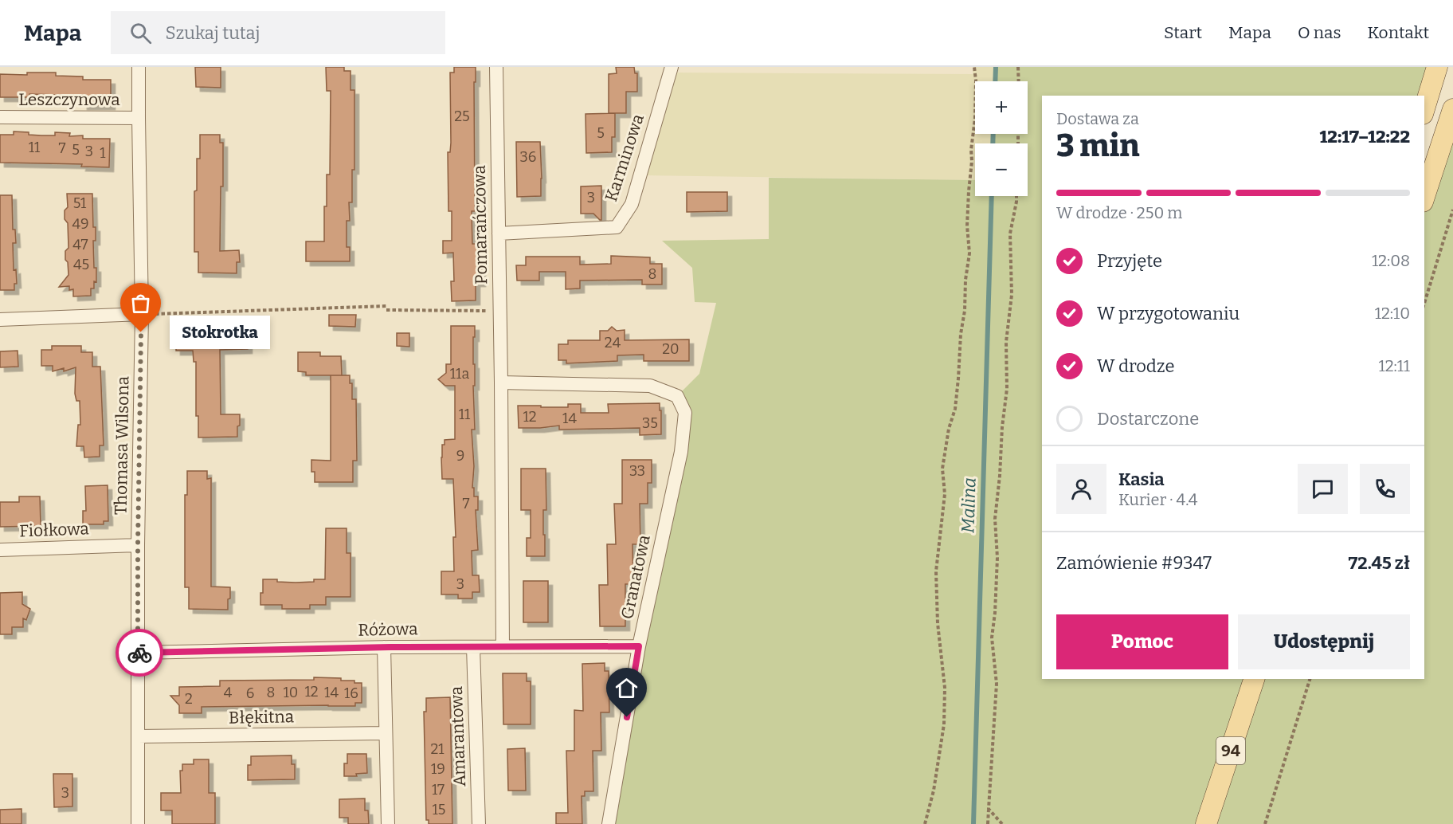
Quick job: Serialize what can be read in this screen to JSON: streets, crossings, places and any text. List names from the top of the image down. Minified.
{"streets":{"main road":["94"],"street":["Leszczynowa","Karminowa","Pomarańczowa","Thomasa Wilsona","Fiołkowa","Granatowa","Różowa","Błękitna","Amarantowa"]},"crossings":[["Leszczynowa","Thomasa Wilsona"],["Karminowa","Pomarańczowa"],["Pomarańczowa","Granatowa"],["Pomarańczowa","Różowa"],["Thomasa Wilsona","Fiołkowa"],["Thomasa Wilsona","Różowa"],["Thomasa Wilsona","Błękitna"],["Granatowa","Różowa"],["Różowa","Amarantowa"]],"water":["Malina"],"places":["Stokrotka"],"house_numbers":["25","5","11","7","5","3","1","36","3","51","49","47","45","8","24","20","11a","11","12","14","35","9","33","7","3","12","4","8","10","14","6","16","2","21","19","17","3","15"],"page":{"header":"Mapa","search":"Szukaj tutaj","nav":["Start","Mapa","O nas","Kontakt"],"map_buttons":["+","−"],"heading":["3 min","Dostawa za","12:17–12:22"],"panel":["Kasia","Kurier · 4.4","Zamówienie #9347","72.45 zł"],"bar":"W drodze · 250 m","list":[["Przyjęte","12:08"],["W przygotowaniu","12:10"],["W drodze","12:11"],"Dostarczone"],"bubble":"Stokrotka","buttons":["Pomoc","Udostępnij"]}}
